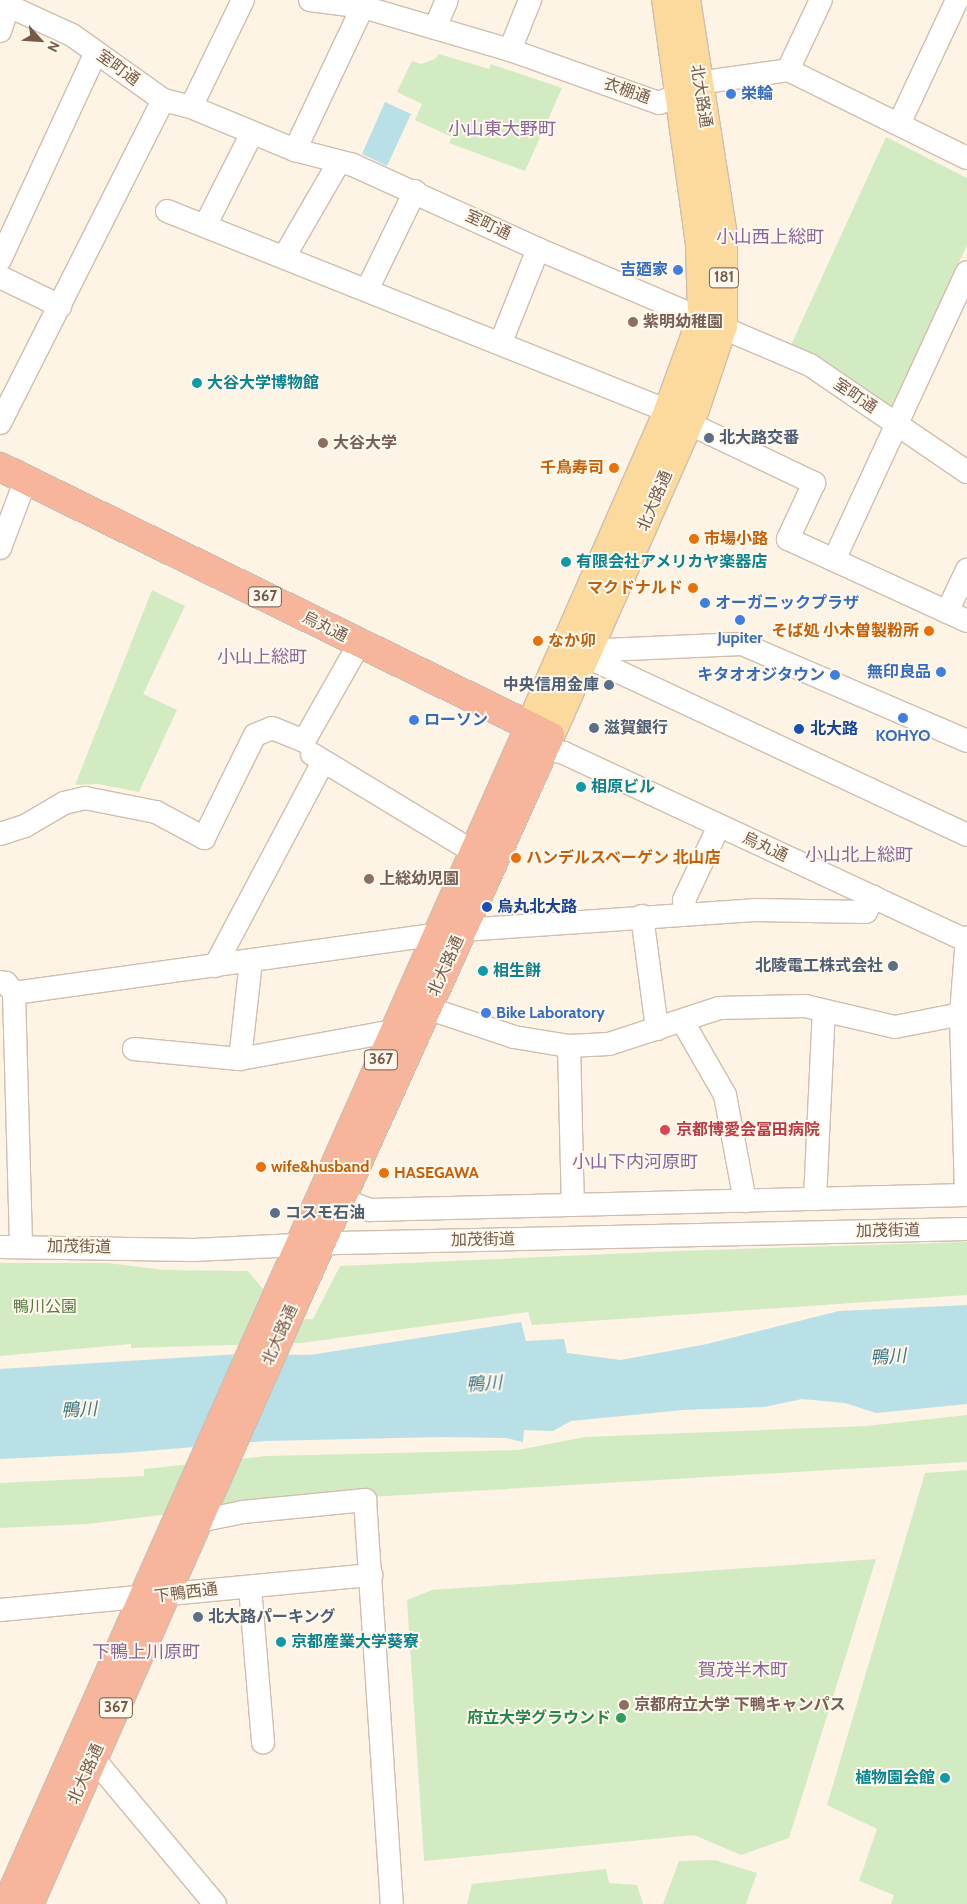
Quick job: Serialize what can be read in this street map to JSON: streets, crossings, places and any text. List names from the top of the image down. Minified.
{"streets":{"highway":["北大路通","367","烏丸通"],"main road":["181"],"street":["室町通","衣棚通","加茂街道","下鴨西通"]},"crossings":[["室町通","北大路通"],["衣棚通","北大路通"],["北大路通","烏丸通"],["北大路通","加茂街道"],["北大路通","下鴨西通"]],"districts":["小山東大野町","小山西上総町","小山上総町","小山北上総町","小山下内河原町","下鴨上川原町","賀茂半木町"],"water":["鴨川"],"parks":["鴨川公園"],"places":["栄輪","吉廼家","紫明幼稚園","大谷大学博物館","北大路交番","大谷大学","千鳥寿司","市場小路","有限会社アメリカヤ楽器店","マクドナルド","オーガニックプラザ","Jupiter","そば処 小木曽製粉所","なか卯","無印良品","キタオオジタウン","中央信用金庫","KOHYO","ローソン","滋賀銀行","北大路","相原ビル","ハンデルスベーゲン 北山店","上総幼児園","烏丸北大路","北陵電工株式会社","相生餅","Bike Laboratory","京都博愛会冨田病院","wife&husband","HASEGAWA","コスモ石油","北大路パーキング","京都産業大学葵寮","京都府立大学 下鴨キャンパス","府立大学グラウンド","植物園会館"],"north":"bottom right"}
